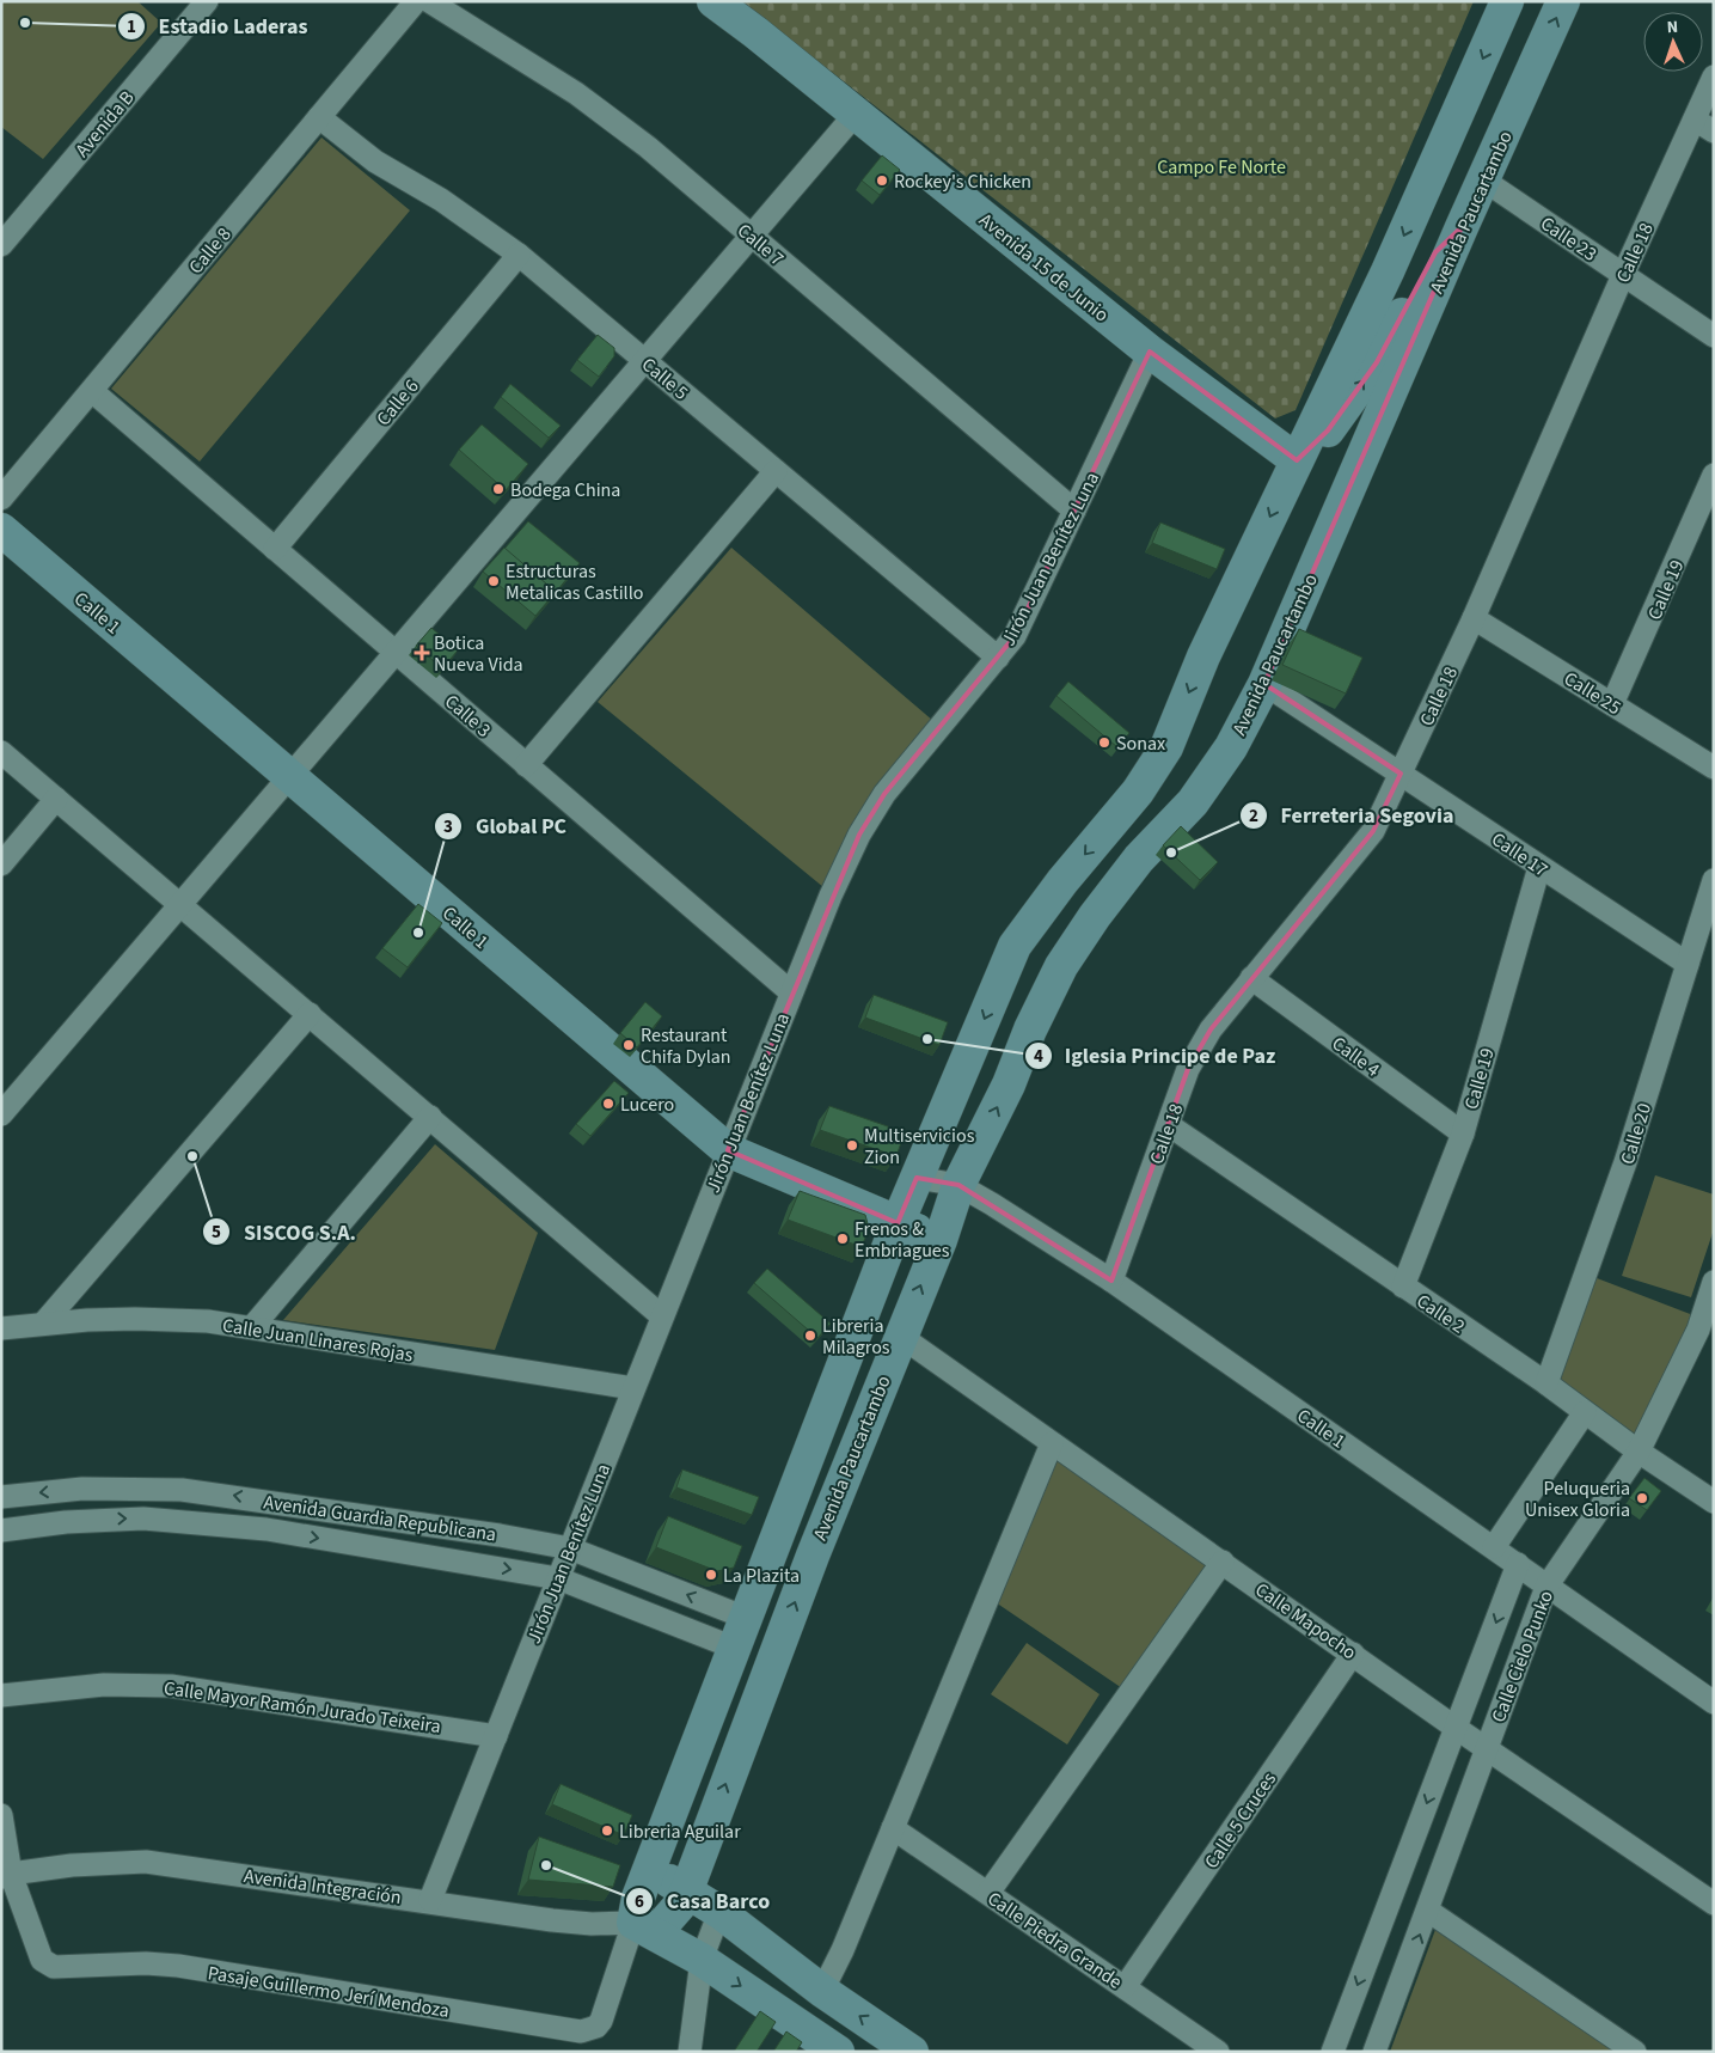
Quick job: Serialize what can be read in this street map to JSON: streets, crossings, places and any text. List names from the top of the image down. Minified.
{"streets":{"main road":["Avenida Paucartambo","Avenida 15 de Junio","Calle 1"],"street":["Avenida B","Calle 23","Calle 7","Calle 8","Calle 18","Calle 5","Calle 6","Jirón Juan Benítez Luna","Calle 19","Calle 25","Calle 3","Calle 17","Calle 4","Calle 20","Calle 2","Calle Juan Linares Rojas","Avenida Guardia Republicana","Calle Mapocho","Calle Cielo Punko","Calle Mayor Ramón Jurado Teixeira","Calle 5 Cruces","Avenida Integración","Calle Piedra Grande","Pasaje Guillermo Jerí Mendoza"]},"crossings":[["Avenida Paucartambo","Calle 23"],["Avenida Paucartambo","Avenida 15 de Junio"],["Avenida Paucartambo","Calle 1"],["Avenida Paucartambo","Calle 17"],["Avenida Paucartambo","Avenida Guardia Republicana"],["Avenida Paucartambo","Calle Mapocho"],["Avenida Paucartambo","Avenida Integración"],["Avenida Paucartambo","Pasaje Guillermo Jerí Mendoza"],["Calle 23","Calle 18"],["Calle 7","Jirón Juan Benítez Luna"],["Calle 8","Calle 5"],["Calle 8","Calle 3"],["Calle 18","Calle 1"],["Calle 18","Calle 25"],["Calle 18","Calle 17"],["Calle 18","Calle 4"],["Calle 18","Calle 2"],["Avenida 15 de Junio","Jirón Juan Benítez Luna"],["Calle 5","Calle 6"],["Calle 5","Jirón Juan Benítez Luna"],["Calle 6","Calle 3"],["Jirón Juan Benítez Luna","Calle 1"],["Jirón Juan Benítez Luna","Calle 3"],["Jirón Juan Benítez Luna","Calle Juan Linares Rojas"],["Jirón Juan Benítez Luna","Avenida Guardia Republicana"],["Jirón Juan Benítez Luna","Calle Mayor Ramón Jurado Teixeira"],["Jirón Juan Benítez Luna","Avenida Integración"],["Calle 19","Calle 25"],["Calle 19","Calle 17"],["Calle 19","Calle 4"],["Calle 19","Calle 2"],["Calle 1","Calle Cielo Punko"],["Calle 17","Calle 20"],["Calle 20","Calle 2"],["Calle 2","Calle Cielo Punko"],["Calle Mapocho","Calle Cielo Punko"],["Calle Mapocho","Calle 5 Cruces"],["Calle 5 Cruces","Calle Piedra Grande"],["Avenida Integración","Pasaje Guillermo Jerí Mendoza"]],"parks":["Campo Fe Norte"],"places":{"other":["Estadio Laderas","Rockey's Chicken","Bodega China","Estructuras Metalicas Castillo","Sonax","Ferreteria Segovia","Global PC","Iglesia Principe de Paz","Restaurant Chifa Dylan","Lucero","Multiservicios Zion","SISCOG S.A.","Frenos & Embriagues","Libreria Milagros","Peluqueria Unisex Gloria","La Plazita","Libreria Aguilar","Casa Barco"],"health":["Botica Nueva Vida"]},"north":"top"}
